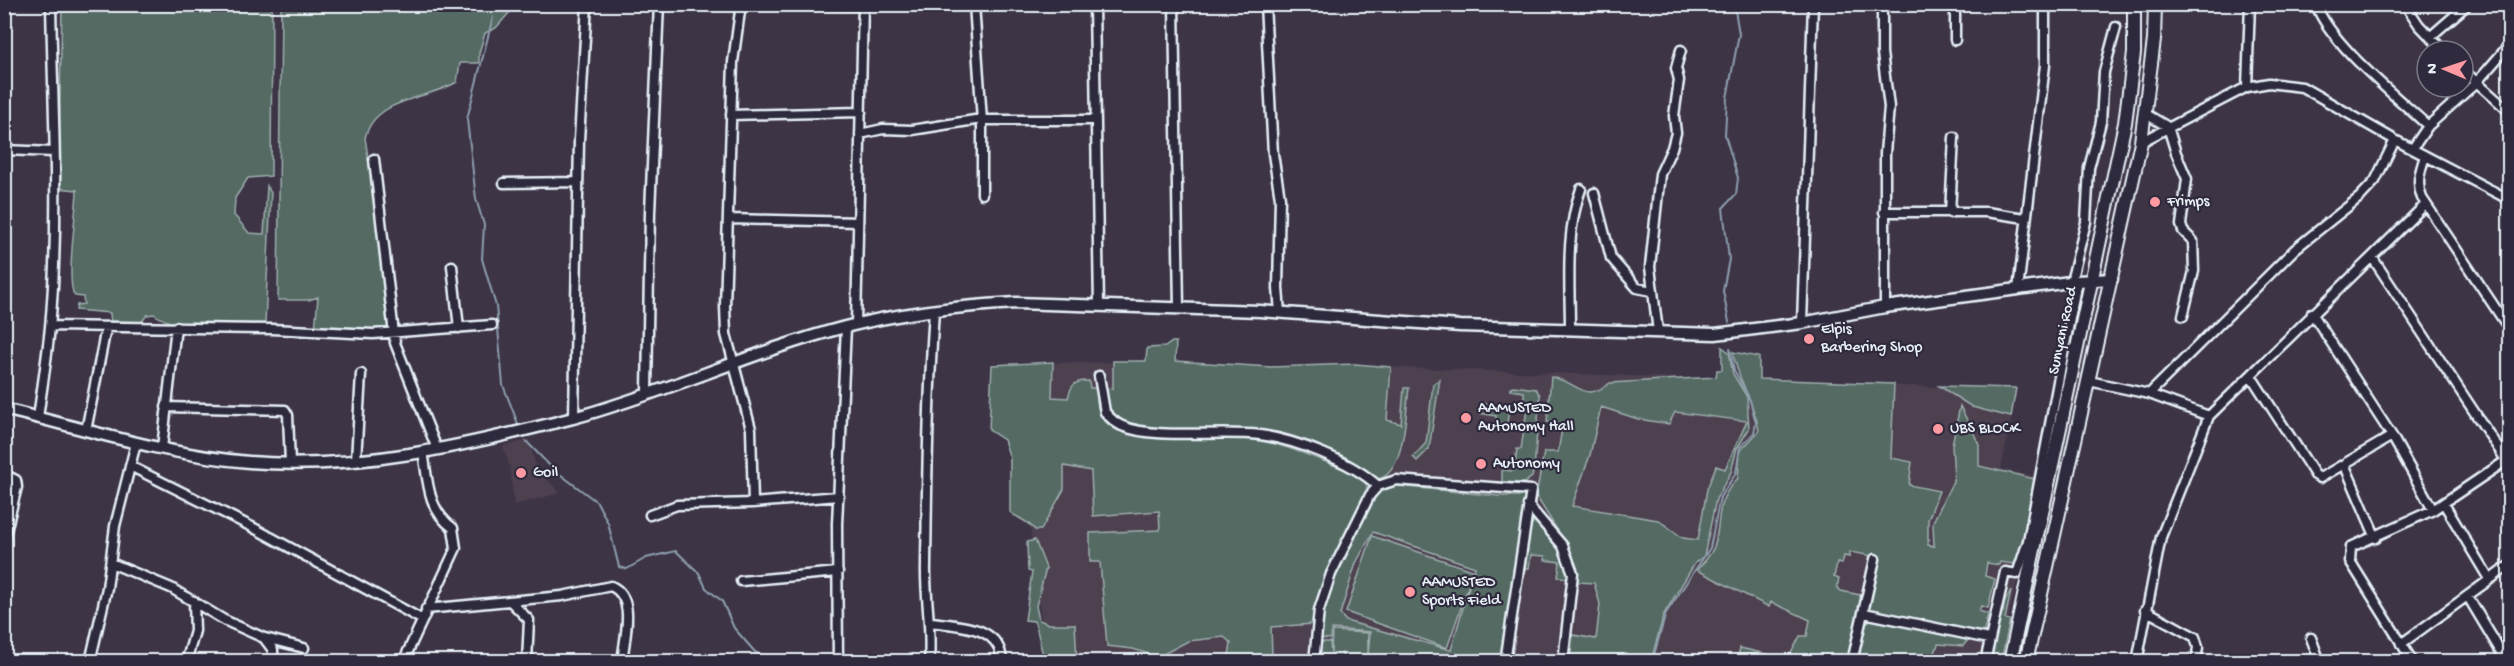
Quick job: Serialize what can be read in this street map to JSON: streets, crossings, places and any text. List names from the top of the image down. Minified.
{"streets":{"main road":["Sunyani Road"]},"places":["Frimps","Elpis Barbering Shop","AAMUSTED Autonomy Hall","UBS BLOCK","Autonomy","Goil","AAMUSTED Sports Field"],"north":"left"}
